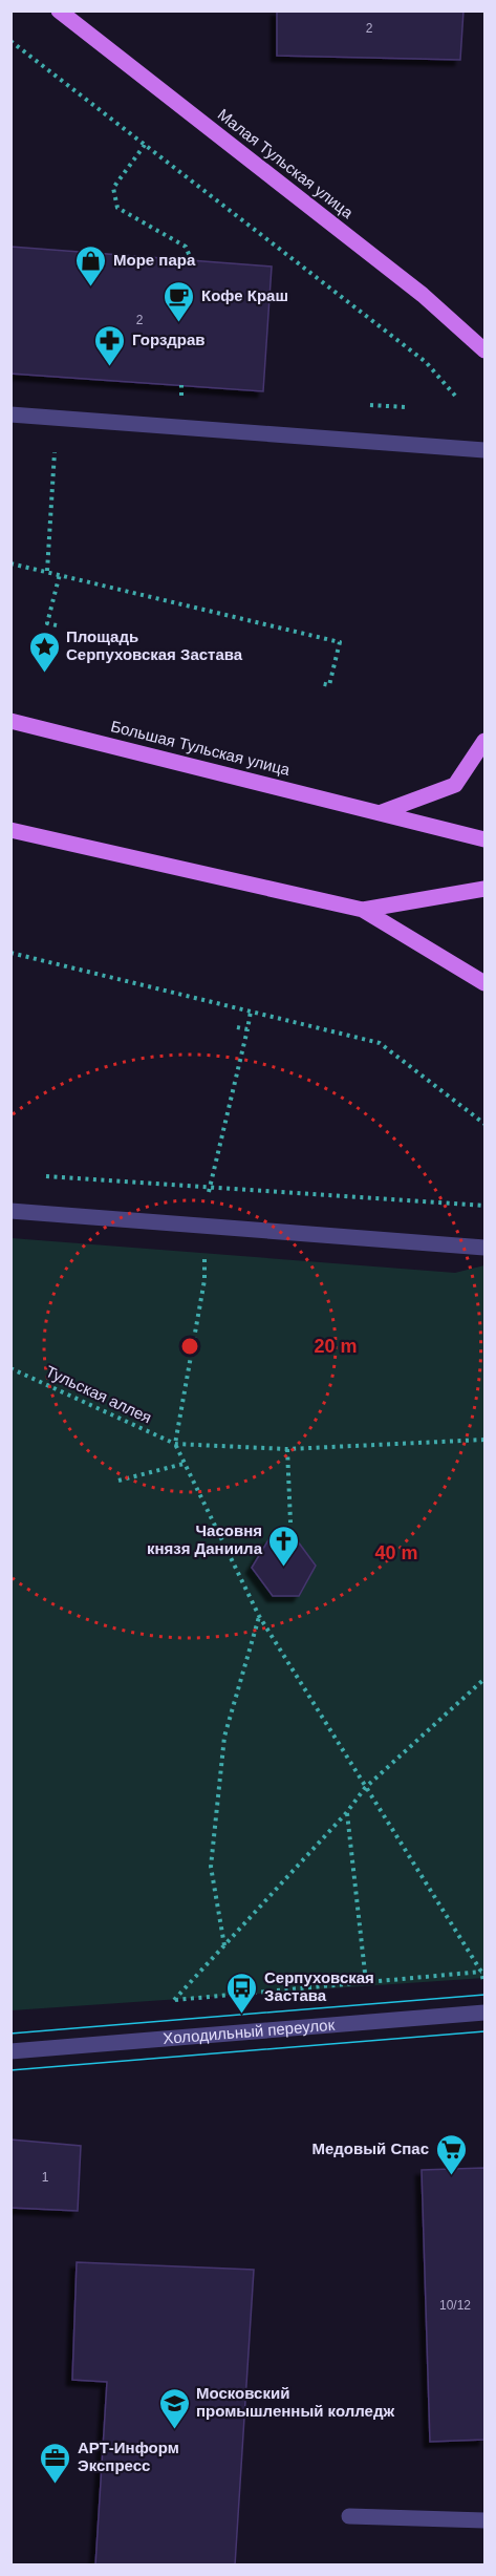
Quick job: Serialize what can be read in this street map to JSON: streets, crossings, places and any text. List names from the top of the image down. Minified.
{"streets":{"main road":["Малая Тульская улица","Большая Тульская улица"],"street":["Холодильный переулок"],"path":["Тульская аллея"]},"places":{"shop":["Море пара"],"cafe":["Кофе Краш"],"pharmacy":["Горздрав"],"place":["Площадь Серпуховская Застава"],"church":["Часовня князя Даниила"],"bus stop":["Серпуховская Застава"],"supermarket":["Медовый Спас"],"school or university":["Московский промышленный колледж"],"office":["АРТ-Информ Экспресс"]},"house_numbers":["2","2","1","10/12"],"rings":["20 m","40 m"]}
